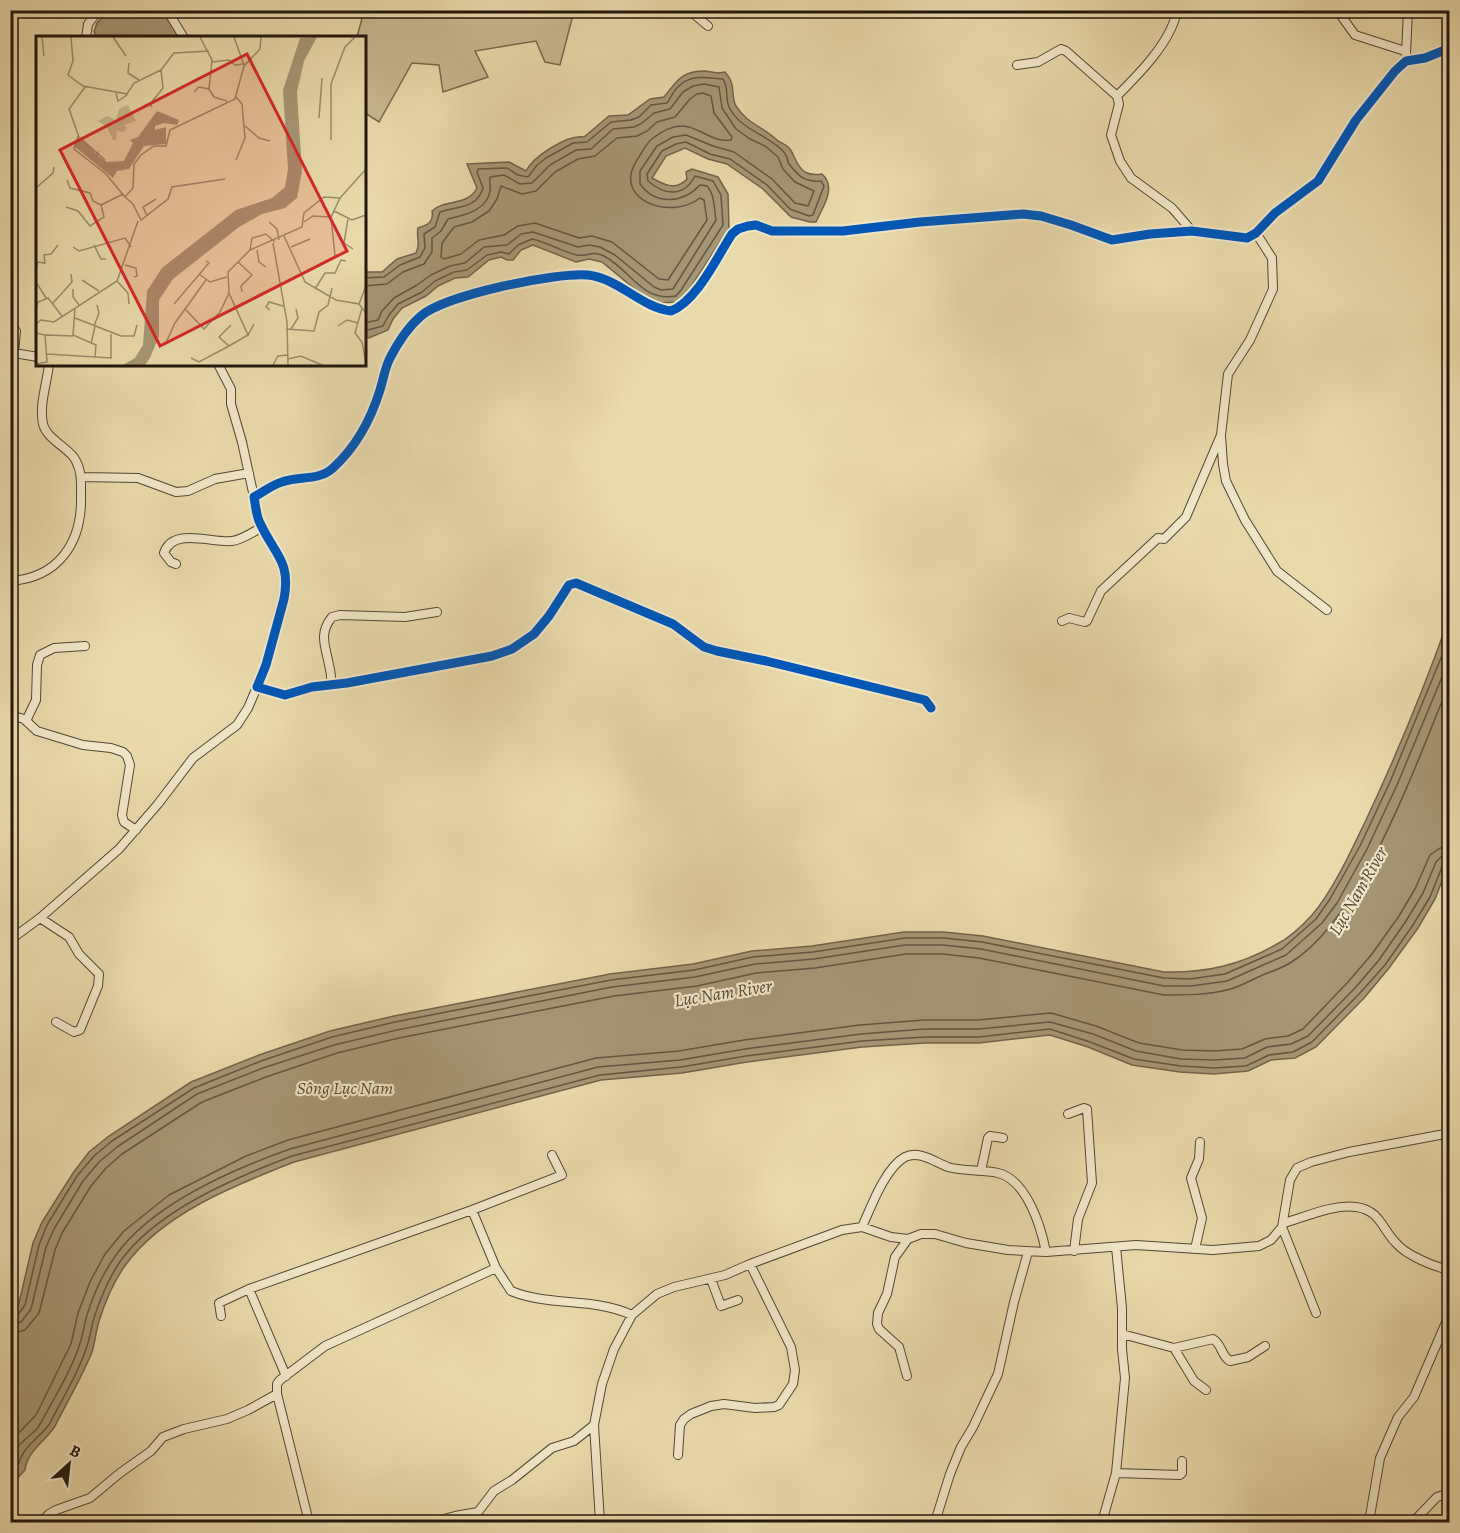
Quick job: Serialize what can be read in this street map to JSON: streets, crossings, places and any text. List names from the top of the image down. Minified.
{"water":["Lục Nam River","Sông Lục Nam"],"north":"top right"}
